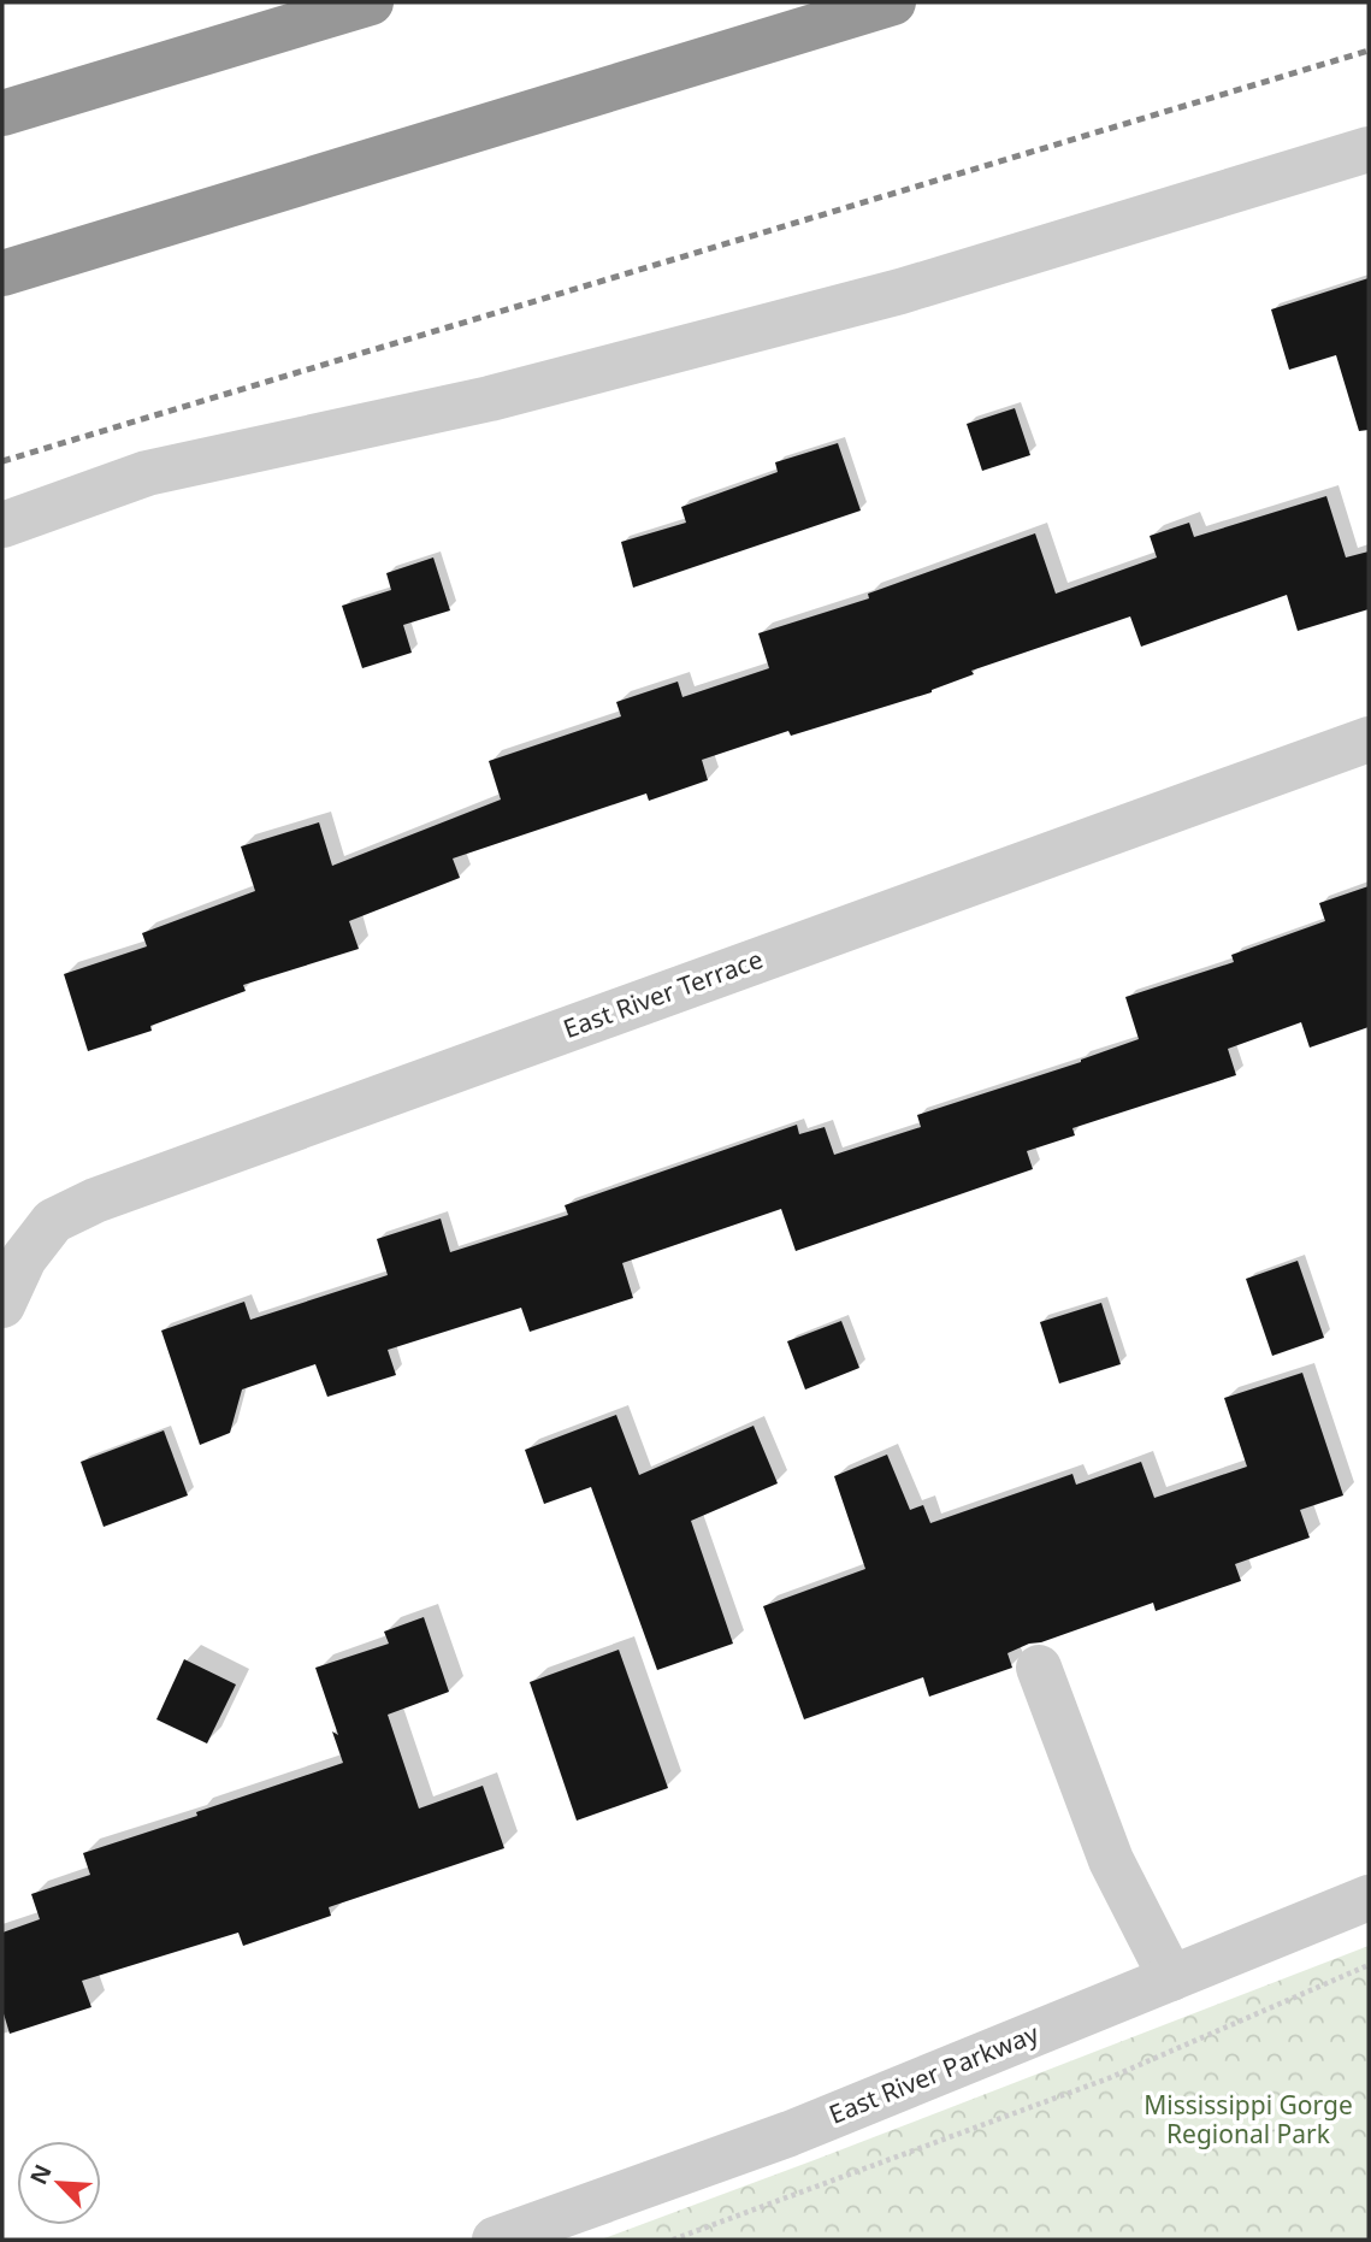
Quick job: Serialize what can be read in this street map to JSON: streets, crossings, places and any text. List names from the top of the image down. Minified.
{"streets":{"street":["East River Terrace","East River Parkway"]},"parks":["Mississippi Gorge Regional Park"],"north":"top left"}
